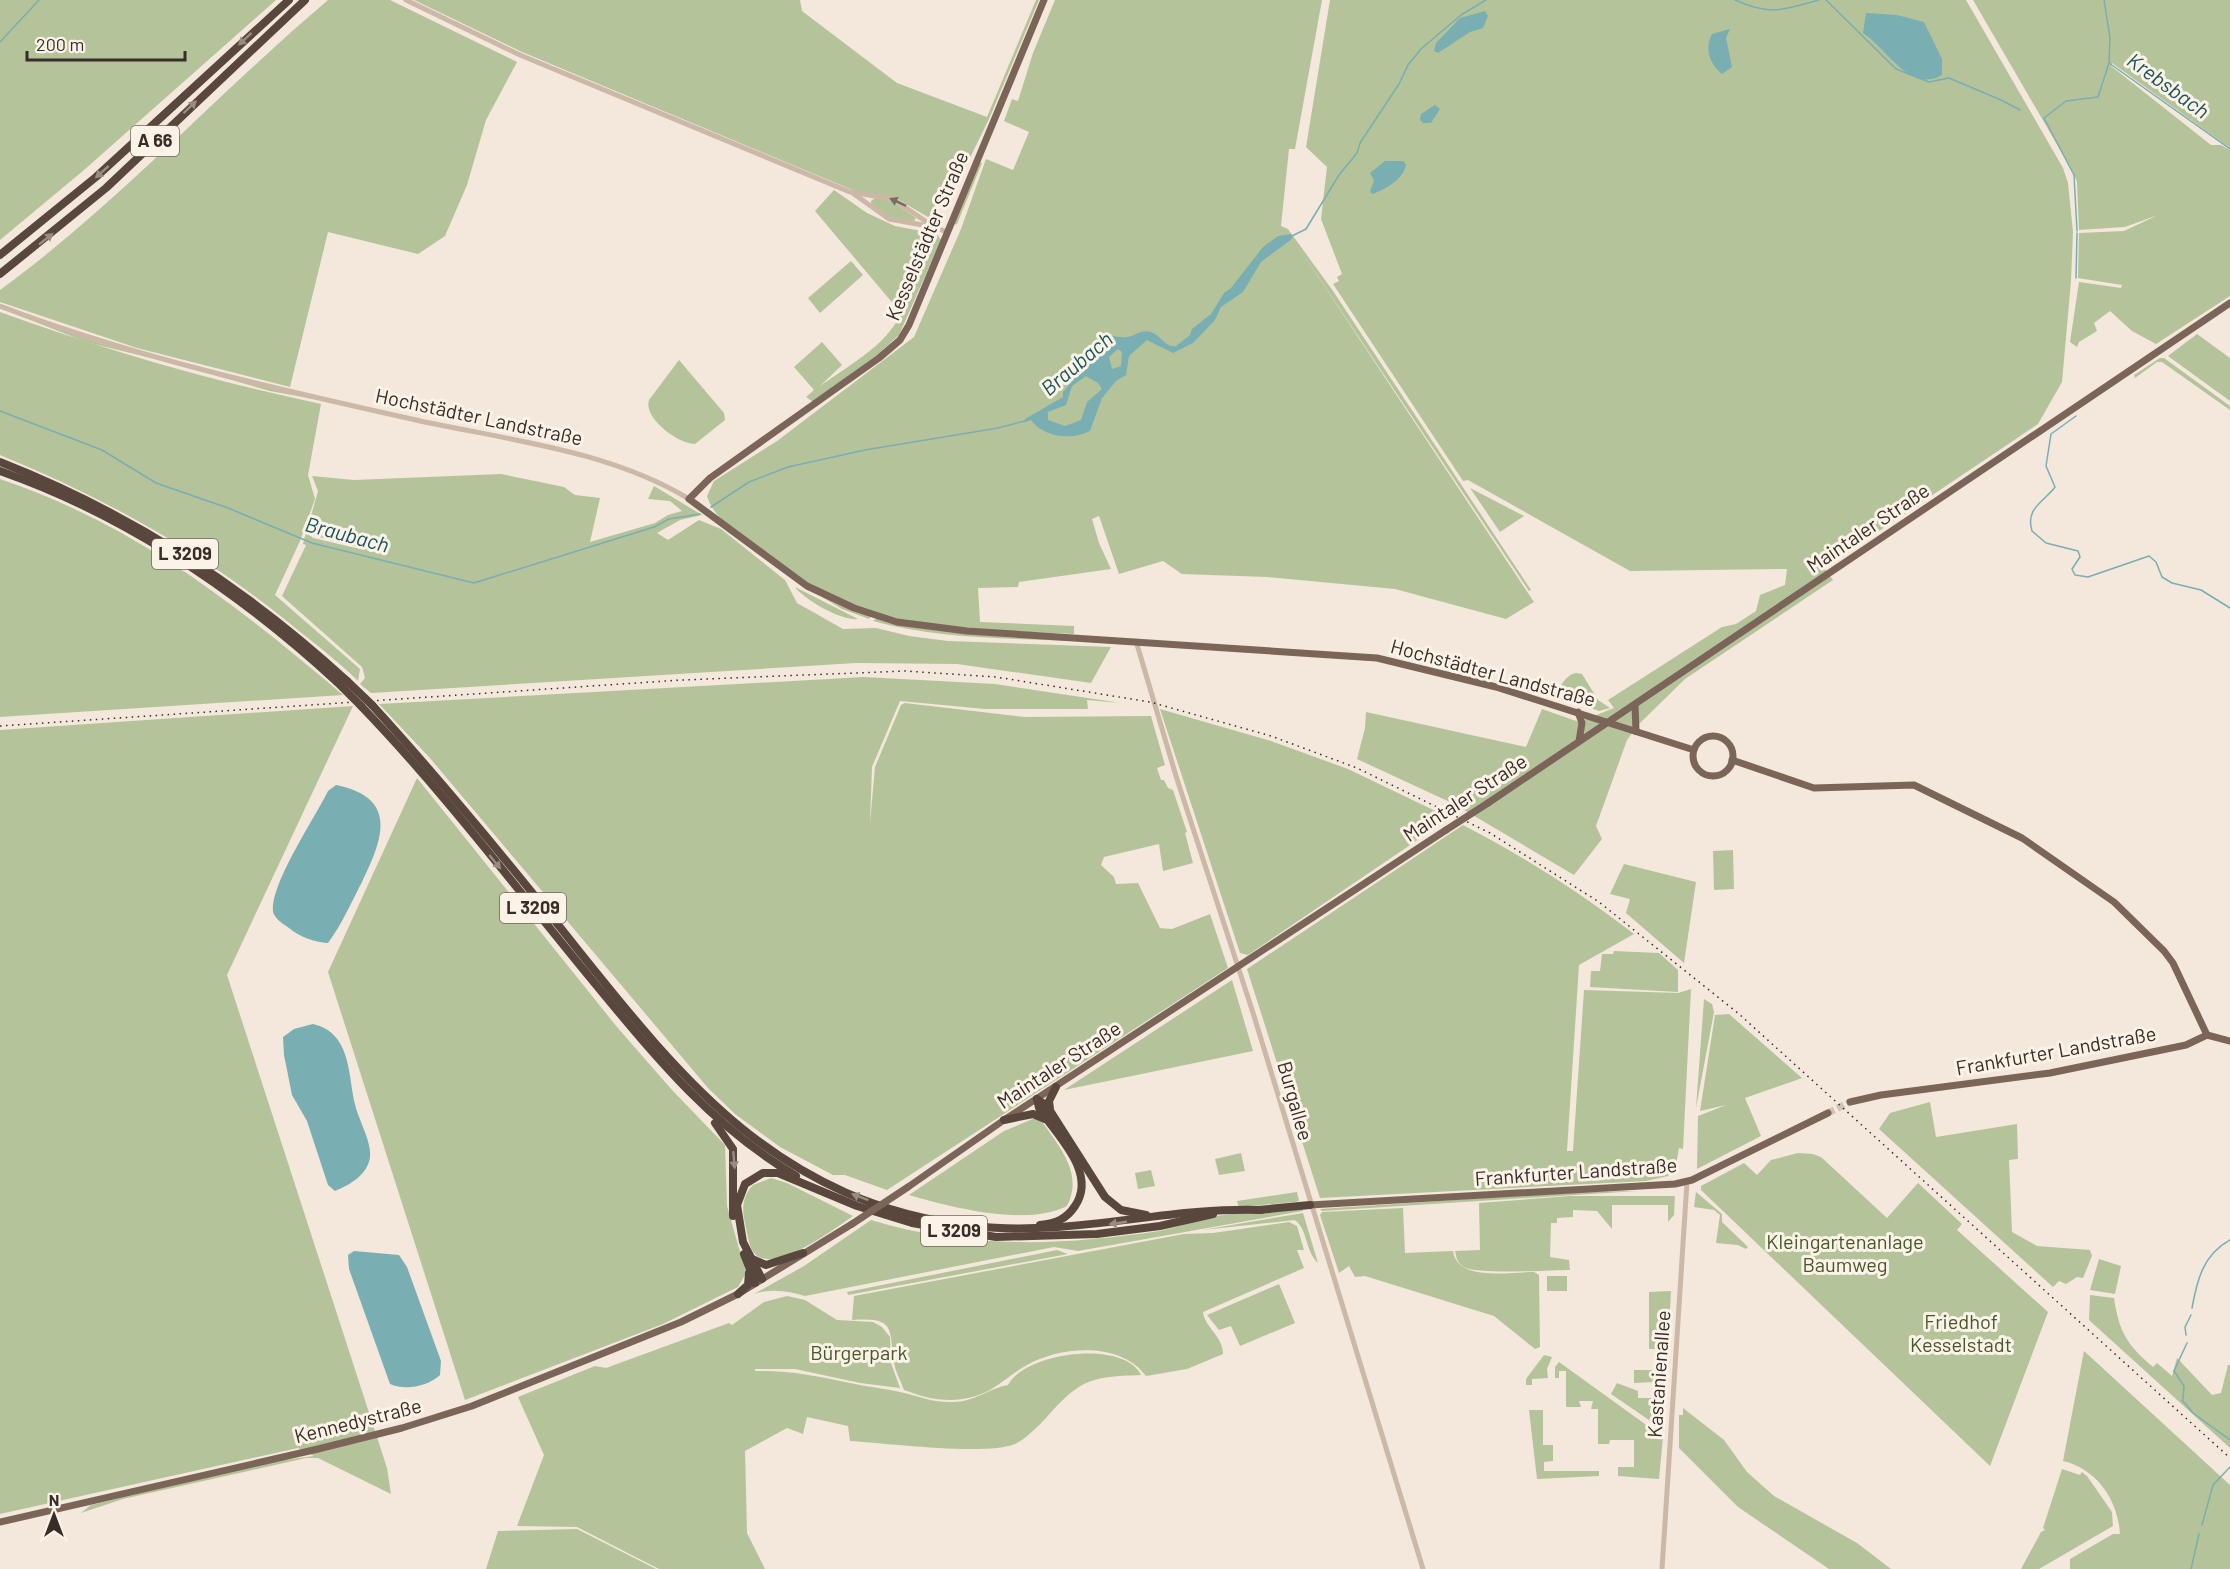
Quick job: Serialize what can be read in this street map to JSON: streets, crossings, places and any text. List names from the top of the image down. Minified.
{"streets":{"highway":["A 66","L 3209"],"main road":["Kesselstädter Straße","Hochstädter Landstraße","Maintaler Straße","Frankfurter Landstraße","Kennedystraße"],"street":["Burgallee","Kastanienallee"]},"crossings":[["Kesselstädter Straße","Hochstädter Landstraße"],["Hochstädter Landstraße","Maintaler Straße"],["Hochstädter Landstraße","Burgallee"],["Maintaler Straße","Burgallee"],["Maintaler Straße","Kennedystraße"],["L 3209","Frankfurter Landstraße"],["L 3209","Burgallee"],["Frankfurter Landstraße","Burgallee"],["Frankfurter Landstraße","Kastanienallee"]],"water":["Krebsbach","Braubach"],"parks":["Kleingartenanlage Baumweg","Friedhof Kesselstadt","Bürgerpark"],"scale_bar":"200 m","north":"top"}
